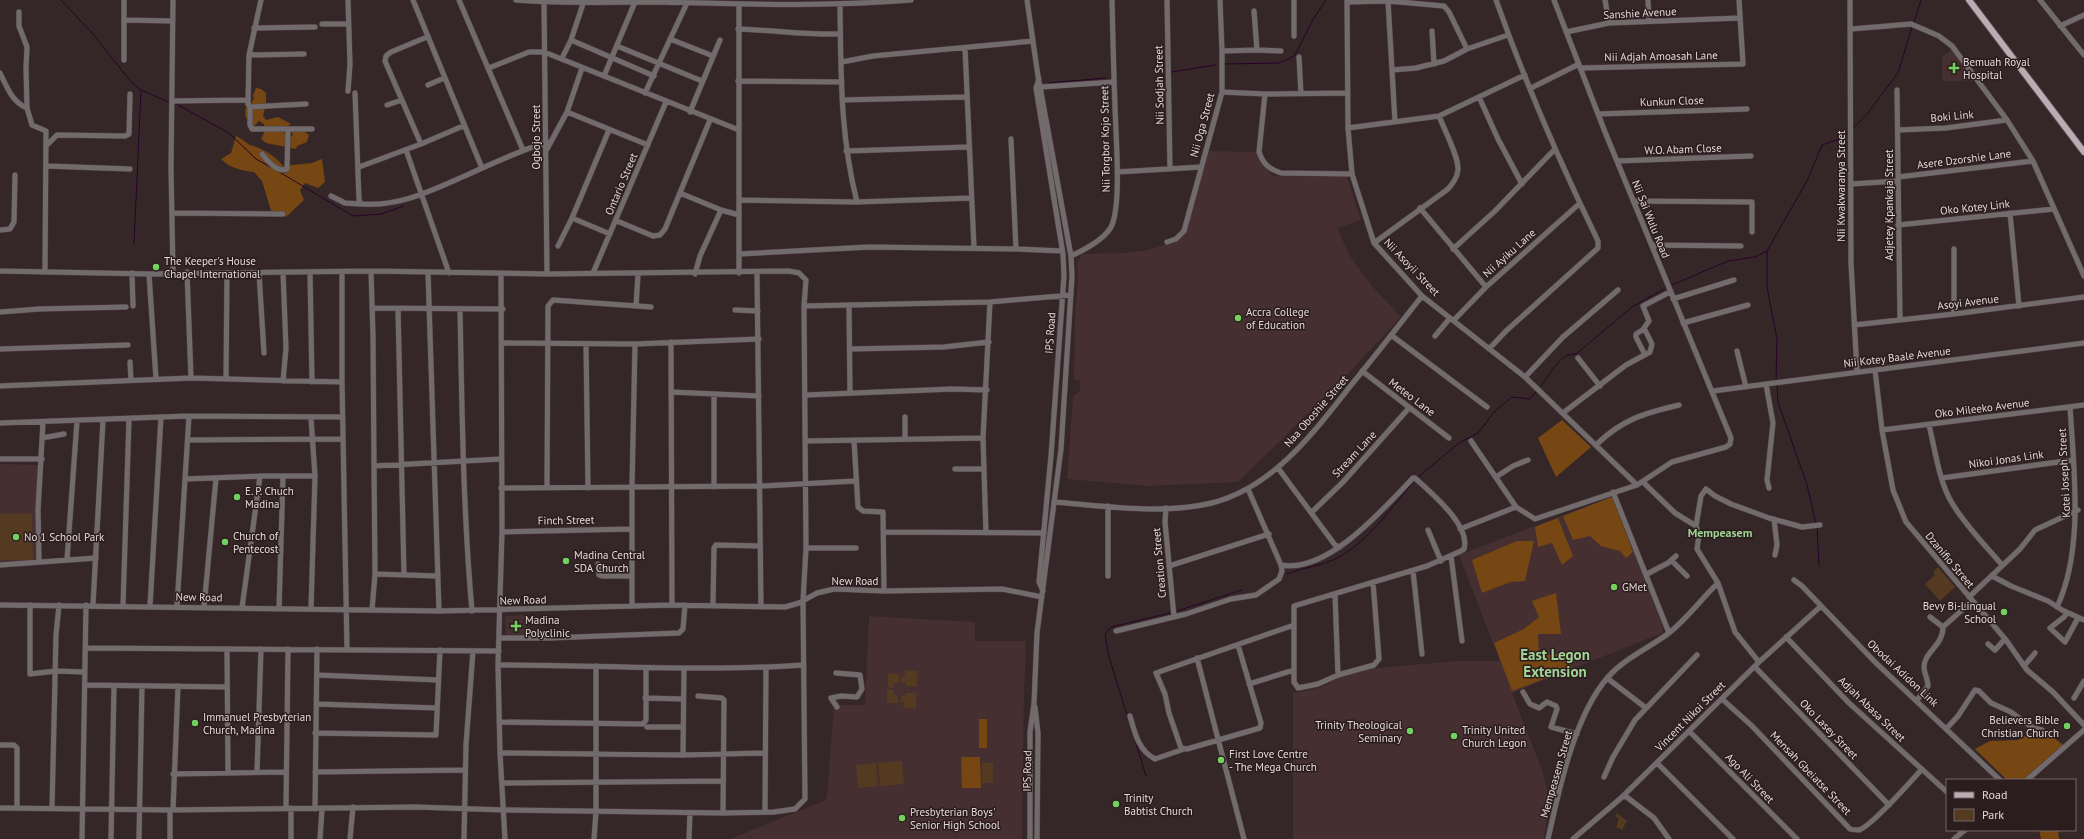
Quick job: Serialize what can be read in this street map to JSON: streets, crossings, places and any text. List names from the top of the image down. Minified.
{"streets":{"street":["Sanshie Avenue","Nii Adjah Amoasah Lane","Nii Sodjah Street","Kunkun Close","Boki Link","Nii Oga Street","Ogbojo Street","Nii Torgbor Kojo Street","W.O. Abam Close","Asere Dzorshie Lane","Ontario Street","Nii Kwakwaranya Street","Adjetey Kpankaja Street","Oko Kotey Link","Nii Sai Wulu Road","Nii Ayiku Lane","Nii Asoyii Street","Asoyi Avenue","IPS Road","Nii Kotey Baale Avenue","Meteo Lane","Oko Mileeko Avenue","Naa Oboshie Street","Stream Lane","Nikoi Jonas Link","Kotei Joseph Street","Finch Street","Dzanifio Street","Creation Street","New Road","Obodai Adidon Link","Adjah Abasa Street","Vincent Nikoi Street","Oko Lasey Street","Mensah Gbeiatse Street","Mempeasem Street","Ago Ali Street"]},"crossings":[["Sanshie Avenue","Nii Adjah Amoasah Lane"],["Sanshie Avenue","Nii Sai Wulu Road"],["Nii Adjah Amoasah Lane","Nii Sai Wulu Road"],["Kunkun Close","Nii Sai Wulu Road"],["Boki Link","Adjetey Kpankaja Street"],["Nii Torgbor Kojo Street","IPS Road"],["W.O. Abam Close","Nii Sai Wulu Road"],["Asere Dzorshie Lane","Nii Kwakwaranya Street"],["Asere Dzorshie Lane","Adjetey Kpankaja Street"],["Nii Kwakwaranya Street","Asoyi Avenue"],["Nii Kwakwaranya Street","Nii Kotey Baale Avenue"],["Adjetey Kpankaja Street","Oko Kotey Link"],["Adjetey Kpankaja Street","Asoyi Avenue"],["Nii Sai Wulu Road","Nii Kotey Baale Avenue"],["Nii Ayiku Lane","Nii Asoyii Street"],["Nii Asoyii Street","Naa Oboshie Street"],["IPS Road","Naa Oboshie Street"],["IPS Road","New Road"],["Nii Kotey Baale Avenue","Dzanifio Street"],["Meteo Lane","Naa Oboshie Street"],["Meteo Lane","Stream Lane"],["Oko Mileeko Avenue","Kotei Joseph Street"],["Oko Mileeko Avenue","Dzanifio Street"],["Naa Oboshie Street","Creation Street"],["Nikoi Jonas Link","Kotei Joseph Street"],["Obodai Adidon Link","Vincent Nikoi Street"],["Adjah Abasa Street","Vincent Nikoi Street"],["Adjah Abasa Street","Mensah Gbeiatse Street"],["Vincent Nikoi Street","Oko Lasey Street"],["Vincent Nikoi Street","Mensah Gbeiatse Street"],["Vincent Nikoi Street","Ago Ali Street"],["Oko Lasey Street","Mensah Gbeiatse Street"]],"districts":["Mempeasem","East Legon Extension"],"places":{"health":["Bemuah Royal Hospital","Madina Polyclinic"],"other":["The Keeper's House Chapel International","Accra College of Education","E. P. Chuch Madina","No 1 School Park","Church of Pentecost","Madina Central SDA Church","GMet","Bevy Bi-Lingual School","Immanuel Presbyterian Church, Madina","Believers Bible Christian Church","Trinity Theological Seminary","Trinity United Church Legon","First Love Centre - The Mega Church","Trinity Babtist Church","Presbyterian Boys' Senior High School"]},"legend":["Road","Park"]}
